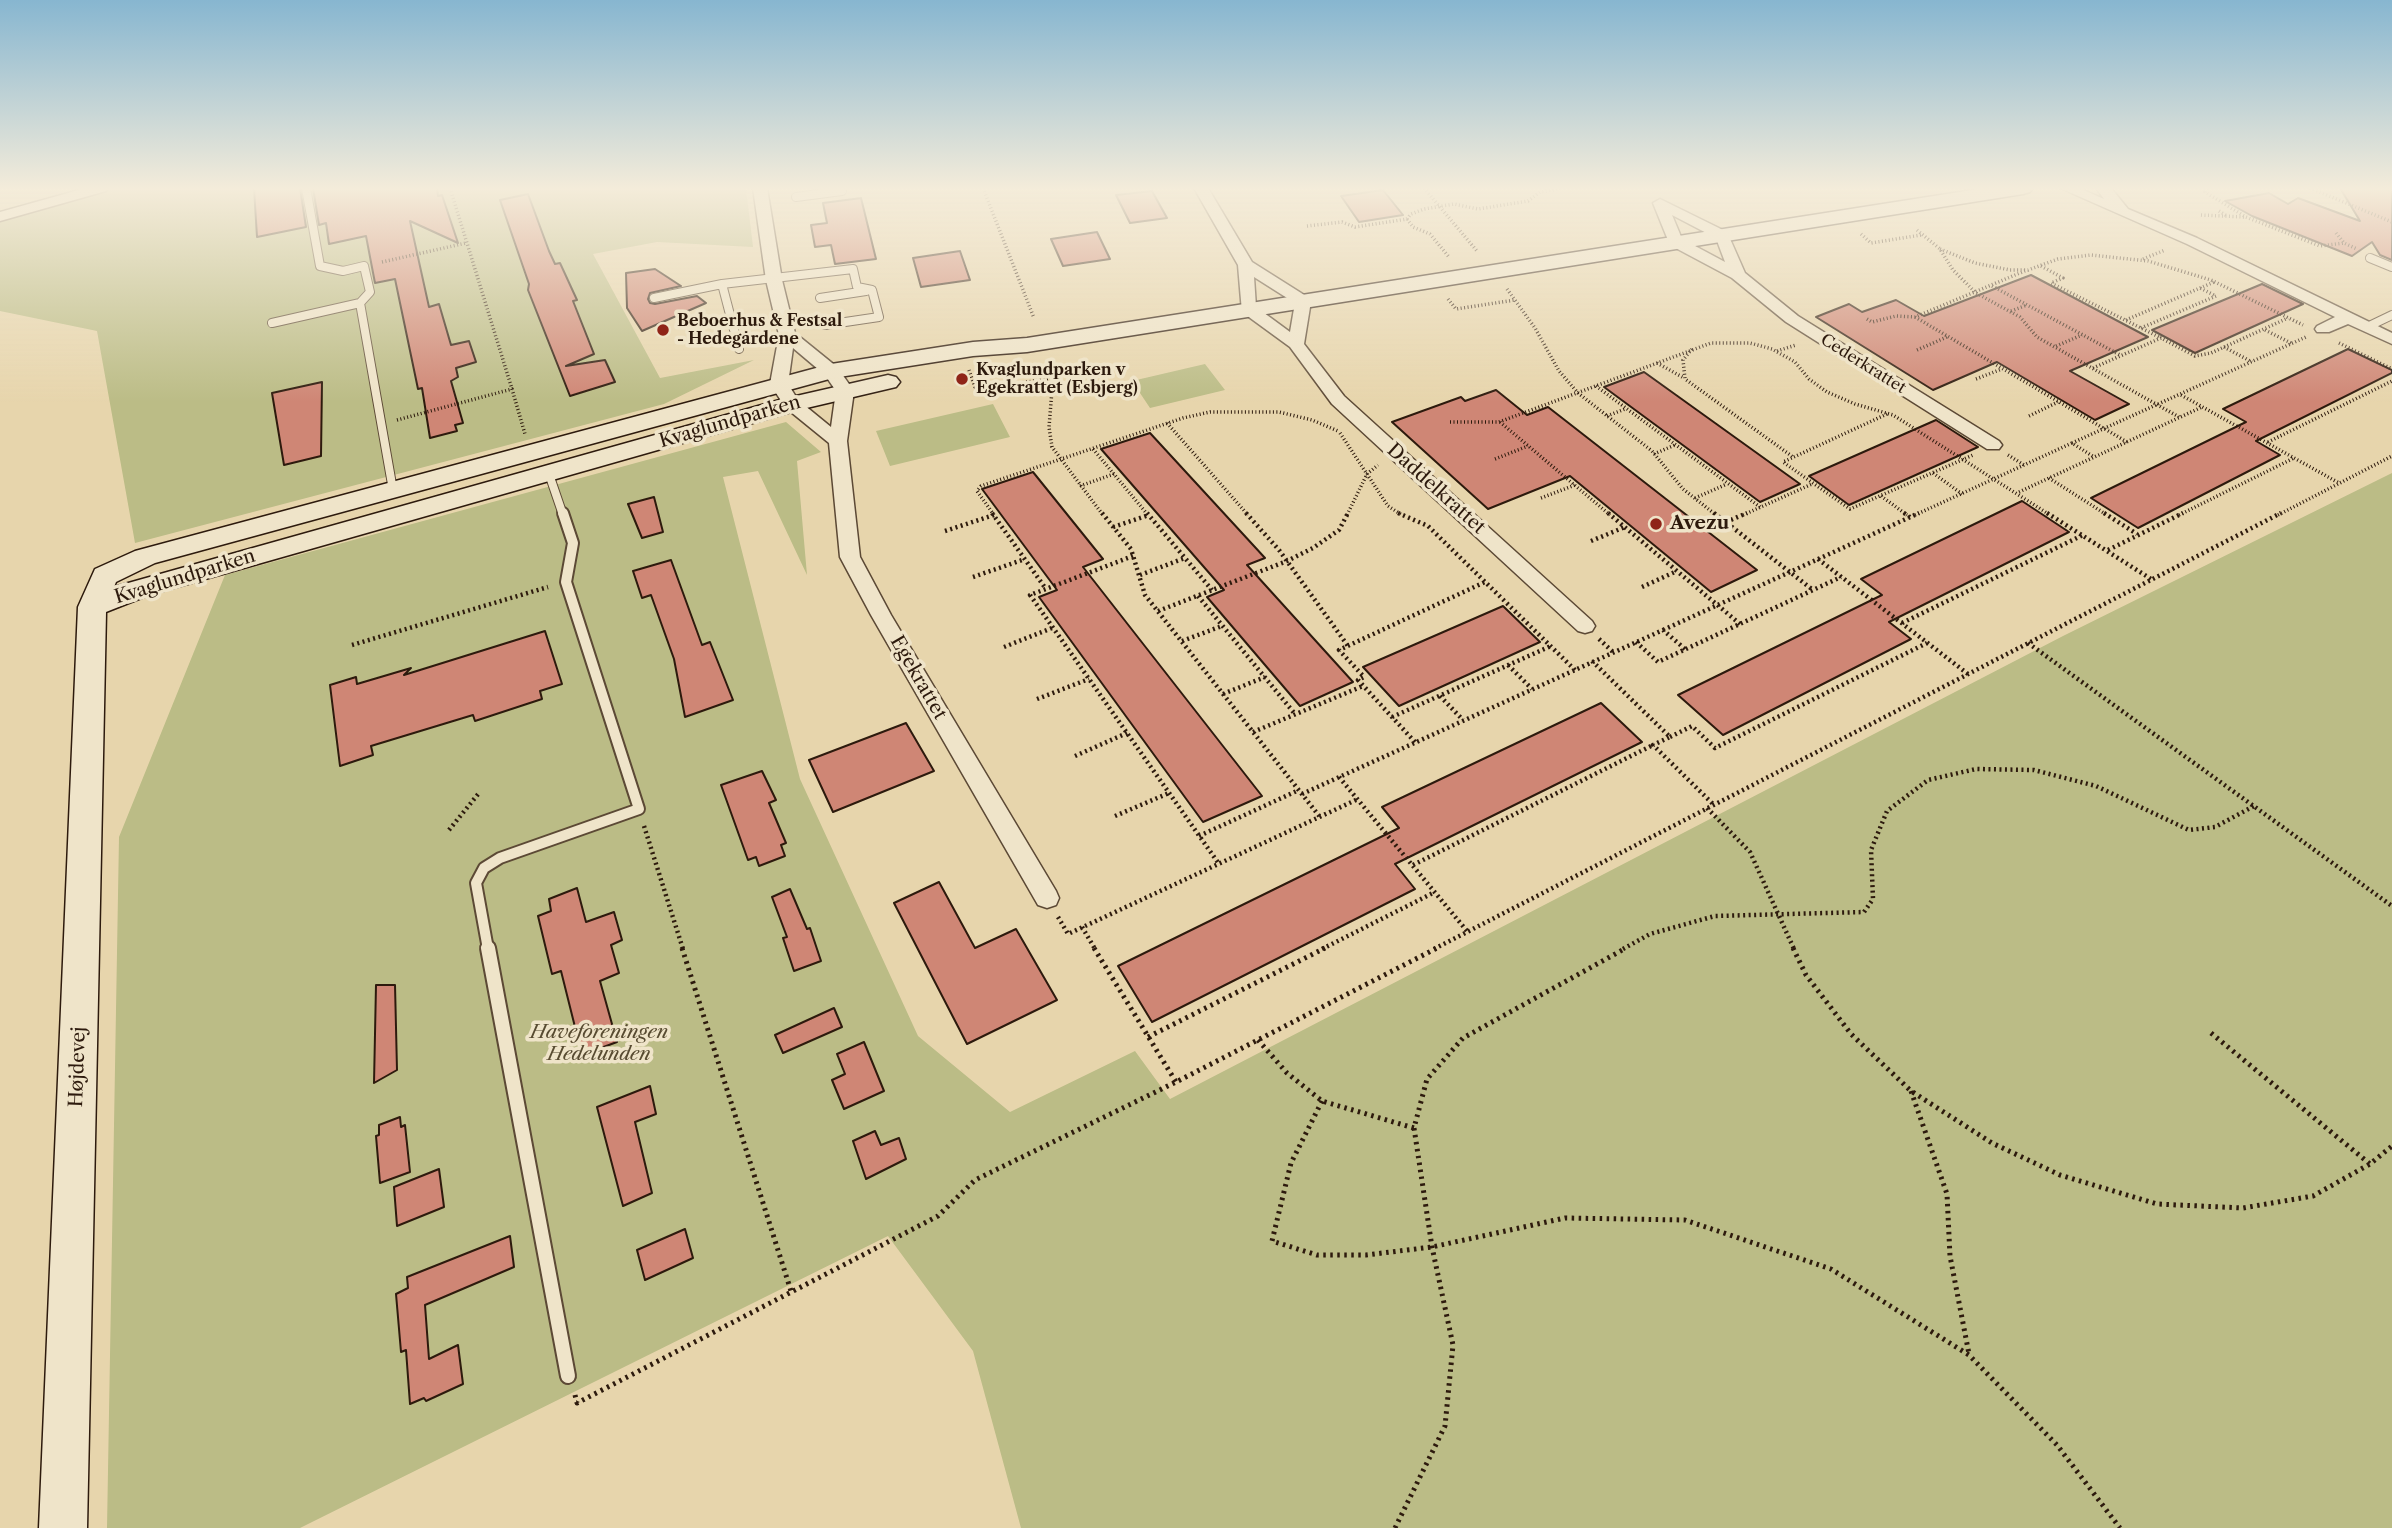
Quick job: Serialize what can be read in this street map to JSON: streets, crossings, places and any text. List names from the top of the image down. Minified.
{"streets":{"street":["Cederkrattet","Kvaglundparken","Daddelkrattet","Egekrattet","Højdevej"]},"crossings":[["Kvaglundparken","Daddelkrattet"],["Kvaglundparken","Egekrattet"],["Kvaglundparken","Højdevej"]],"parks":["Haveforeningen Hedelunden"],"places":["Beboerhus & Festsal - Hedegårdene","Kvaglundparken v Egekrattet (Esbjerg)","Avezu"]}
